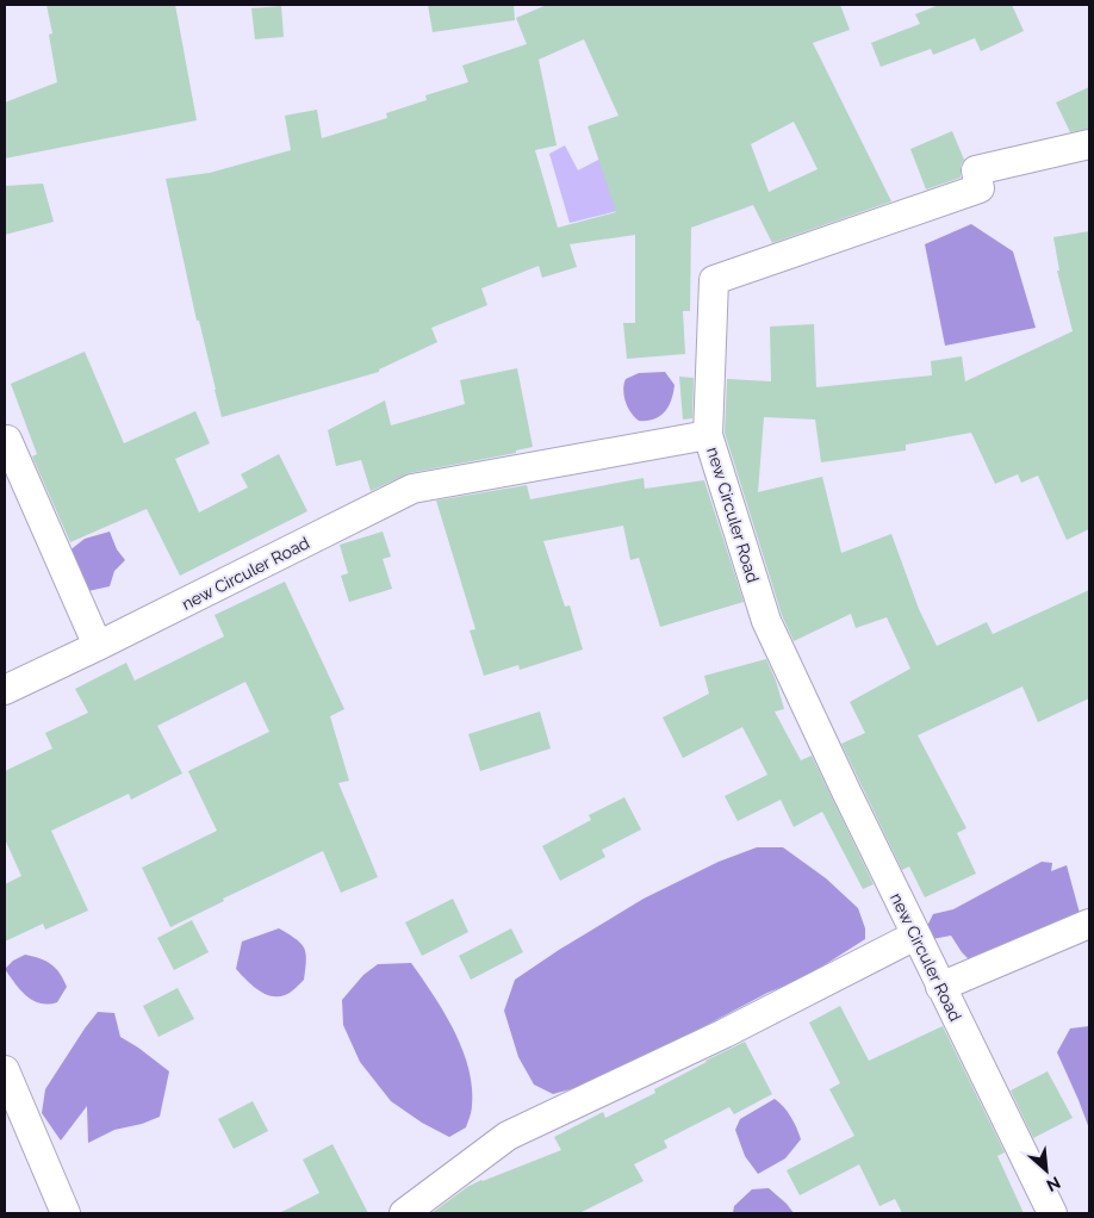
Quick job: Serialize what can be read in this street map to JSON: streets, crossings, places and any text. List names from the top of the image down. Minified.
{"streets":{"street":["new Circuler Road"]},"north":"bottom right"}
